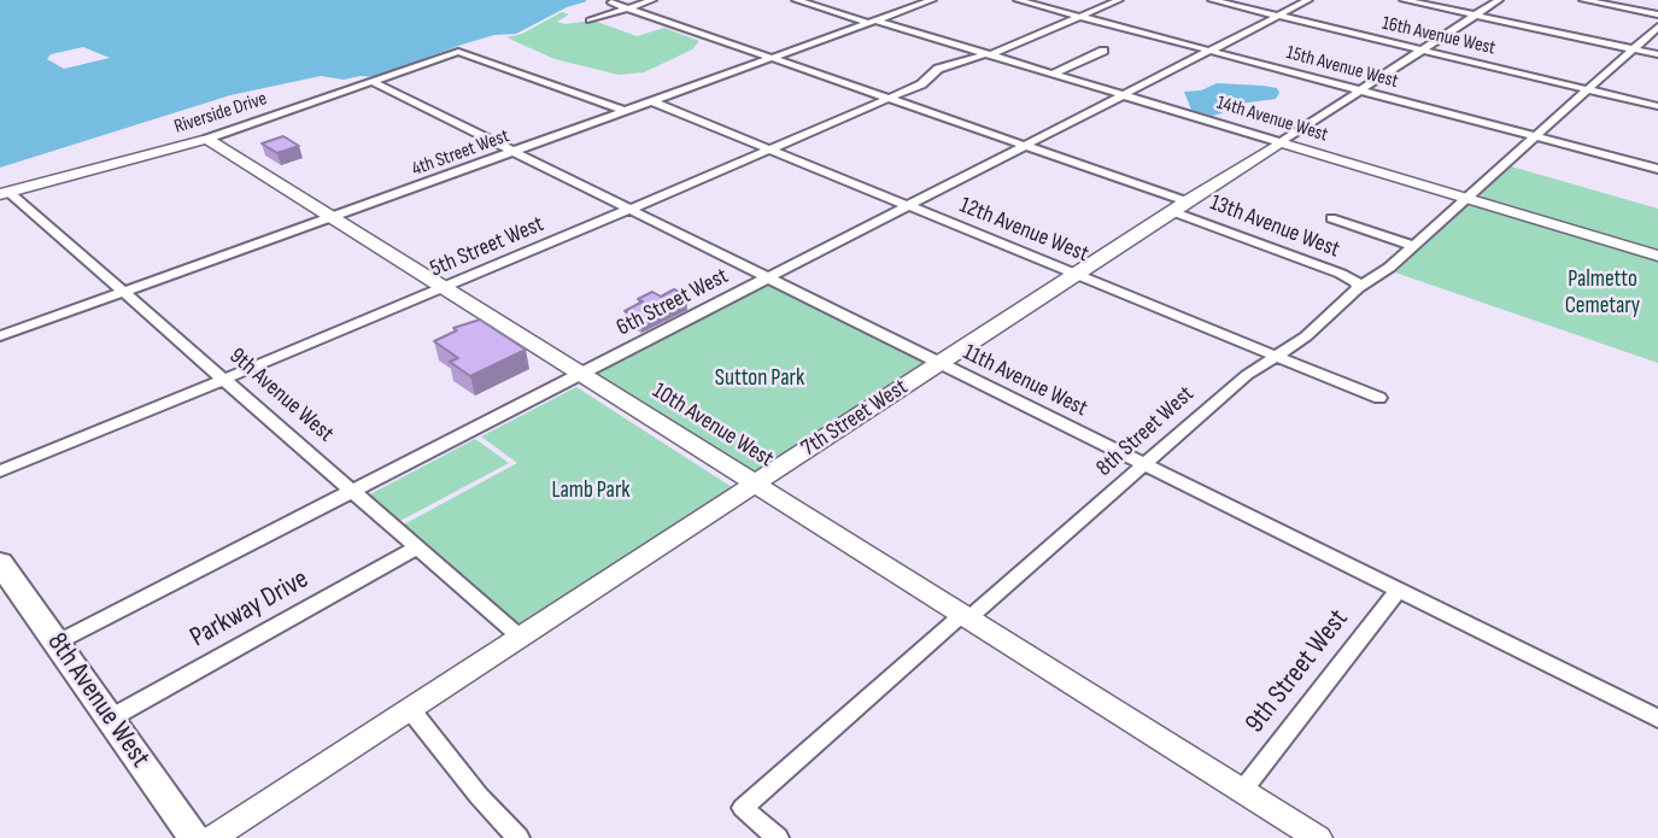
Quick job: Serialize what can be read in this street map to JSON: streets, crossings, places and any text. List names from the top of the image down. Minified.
{"streets":{"main road":["8th Avenue West"],"street":["16th Avenue West","15th Avenue West","Riverside Drive","14th Avenue West","4th Street West","13th Avenue West","12th Avenue West","5th Street West","6th Street West","11th Avenue West","9th Avenue West","7th Street West","10th Avenue West","8th Street West","Parkway Drive","9th Street West"]},"crossings":[["16th Avenue West","6th Street West"],["16th Avenue West","7th Street West"],["16th Avenue West","8th Street West"],["15th Avenue West","5th Street West"],["15th Avenue West","6th Street West"],["15th Avenue West","7th Street West"],["15th Avenue West","8th Street West"],["Riverside Drive","11th Avenue West"],["Riverside Drive","9th Avenue West"],["Riverside Drive","10th Avenue West"],["14th Avenue West","4th Street West"],["14th Avenue West","5th Street West"],["14th Avenue West","6th Street West"],["14th Avenue West","7th Street West"],["14th Avenue West","8th Street West"],["4th Street West","13th Avenue West"],["4th Street West","12th Avenue West"],["4th Street West","11th Avenue West"],["4th Street West","9th Avenue West"],["4th Street West","10th Avenue West"],["13th Avenue West","5th Street West"],["13th Avenue West","6th Street West"],["13th Avenue West","7th Street West"],["13th Avenue West","8th Street West"],["12th Avenue West","5th Street West"],["12th Avenue West","6th Street West"],["12th Avenue West","7th Street West"],["12th Avenue West","8th Street West"],["5th Street West","11th Avenue West"],["5th Street West","9th Avenue West"],["5th Street West","10th Avenue West"],["6th Street West","11th Avenue West"],["6th Street West","9th Avenue West"],["6th Street West","10th Avenue West"],["6th Street West","8th Avenue West"],["11th Avenue West","7th Street West"],["11th Avenue West","8th Street West"],["11th Avenue West","9th Street West"],["9th Avenue West","7th Street West"],["9th Avenue West","Parkway Drive"],["7th Street West","10th Avenue West"],["10th Avenue West","8th Street West"],["10th Avenue West","9th Street West"],["Parkway Drive","8th Avenue West"]],"parks":["Palmetto Cemetary","Sutton Park","Lamb Park"]}
